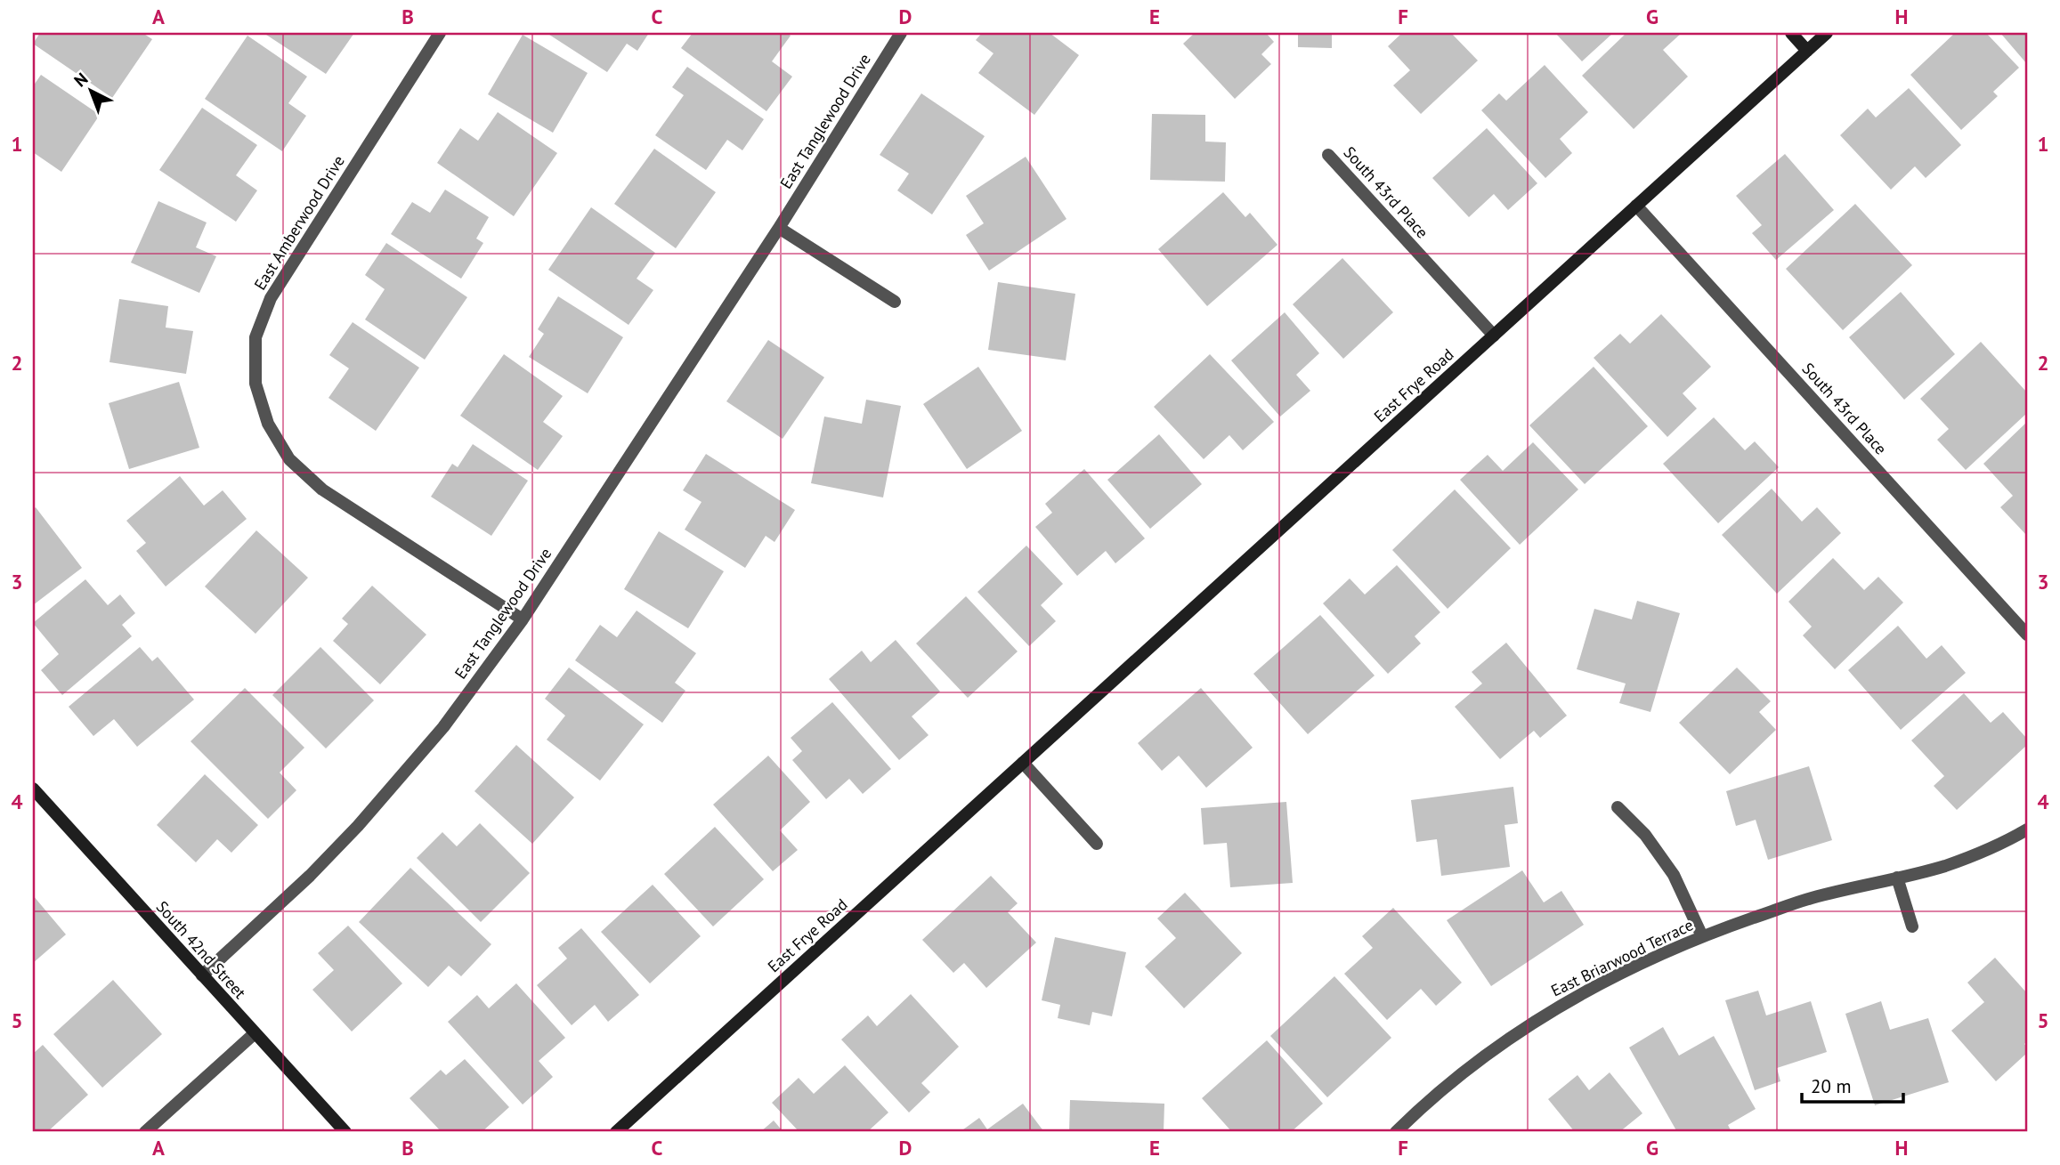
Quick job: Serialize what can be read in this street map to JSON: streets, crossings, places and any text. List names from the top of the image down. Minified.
{"streets":{"street":["East Tanglewood Drive","South 43rd Place","East Amberwood Drive","East Frye Road","South 42nd Street","East Briarwood Terrace"]},"crossings":[["East Tanglewood Drive","East Amberwood Drive"],["East Tanglewood Drive","South 42nd Street"],["South 43rd Place","East Frye Road"]],"scale_bar":"20 m","north":"top left","grid":{"columns":["A","B","C","D","E","F","G","H"],"rows":["1","2","3","4","5"]}}
